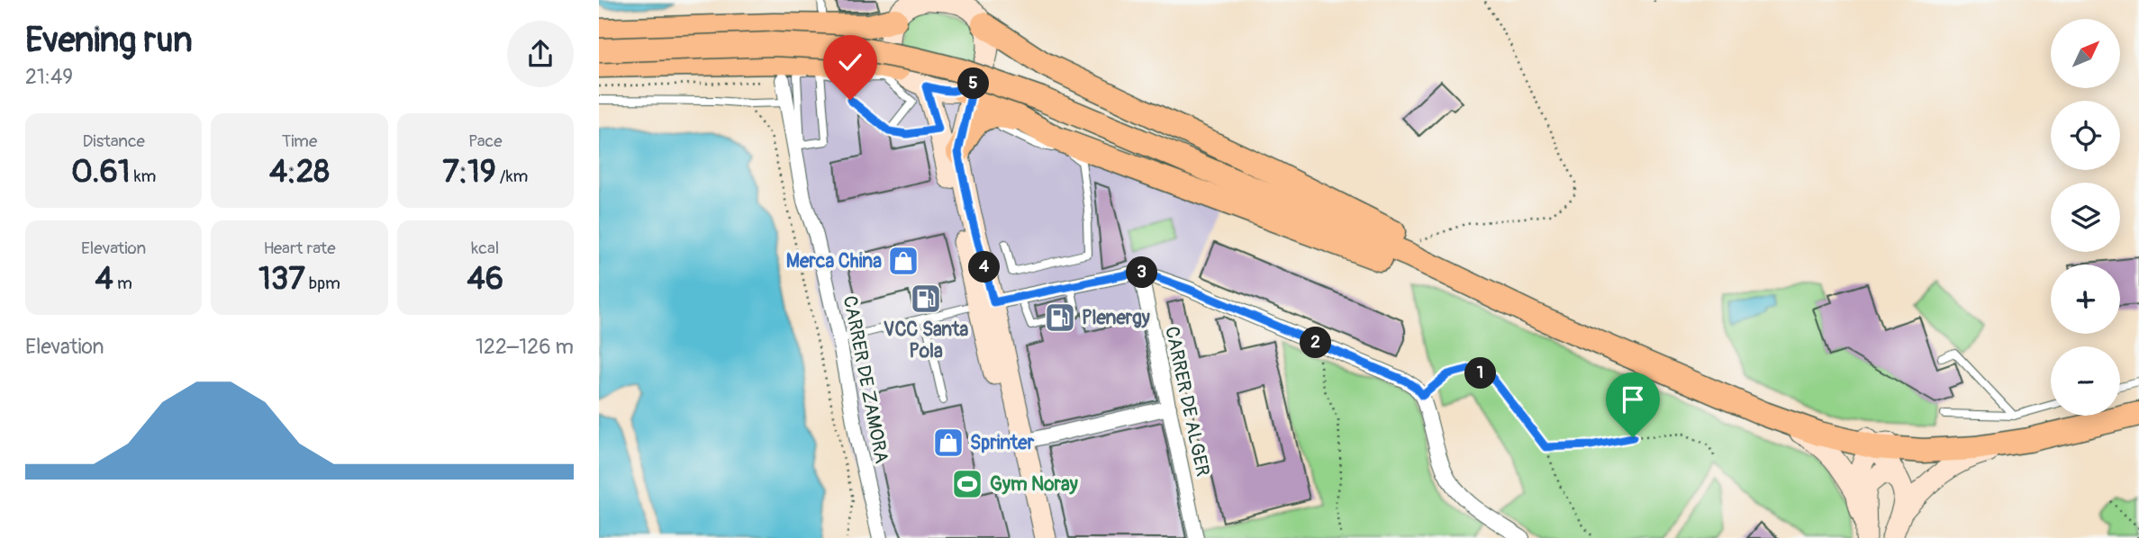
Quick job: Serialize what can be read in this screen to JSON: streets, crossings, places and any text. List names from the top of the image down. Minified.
{"streets":{"street":["CARRER DE ZAMORA","CARRER DE ALGER"]},"places":{"shop":["Merca China","Sprinter"],"fuel station":["VCC Santa Pola","Plenergy"],"sports":["Gym Noray"]},"north":"top right","page":{"heading":["Evening run","21:49"],"map_buttons":["+","−"],"pins":["5","4","3","2","1"],"stats":[["Distance","0.61 km"],["Time","4:28"],["Pace","7:19 /km"],["Elevation","4 m"],["Heart rate","137 bpm"],["kcal","46"]],"chart":["Elevation","122–126 m"]}}
